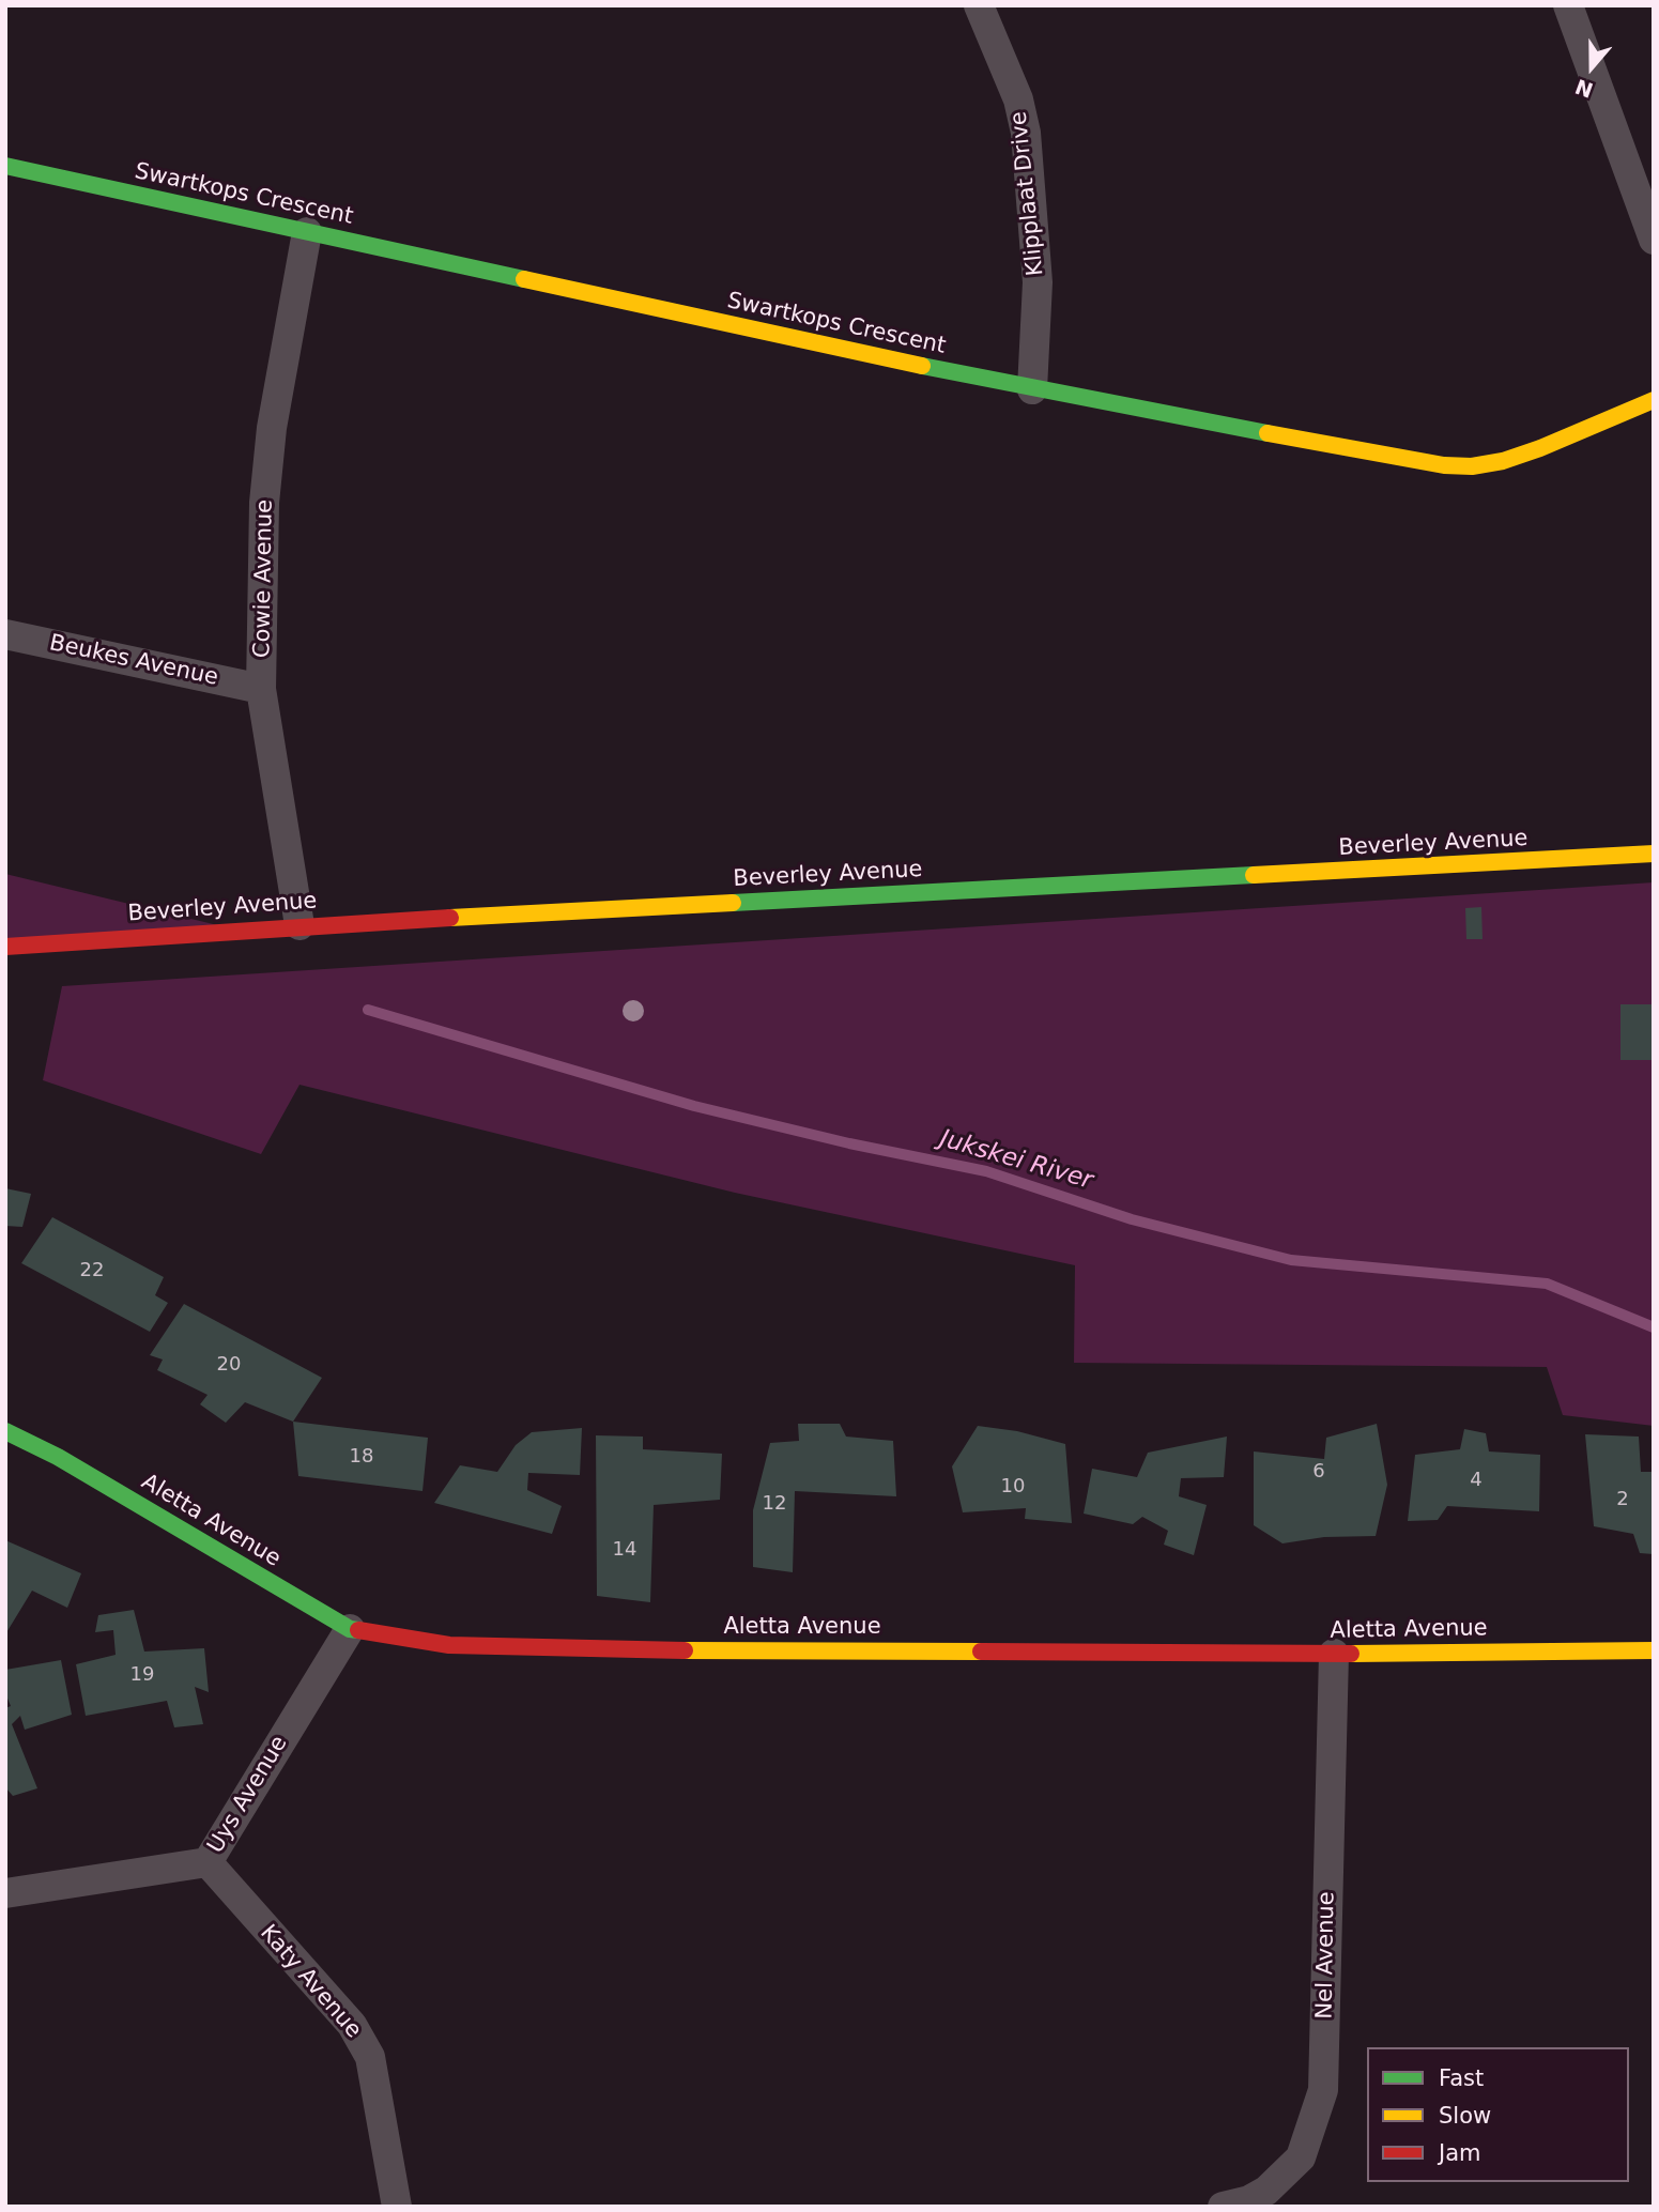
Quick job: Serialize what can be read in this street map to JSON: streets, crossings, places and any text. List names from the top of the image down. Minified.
{"streets":{"street":["Klipplaat Drive","Swartkops Crescent","Cowie Avenue","Beukes Avenue","Beverley Avenue","Aletta Avenue","Uys Avenue","Nel Avenue","Katy Avenue"]},"crossings":[["Klipplaat Drive","Swartkops Crescent"],["Swartkops Crescent","Cowie Avenue"],["Cowie Avenue","Beukes Avenue"],["Cowie Avenue","Beverley Avenue"],["Aletta Avenue","Uys Avenue"],["Aletta Avenue","Nel Avenue"],["Uys Avenue","Katy Avenue"]],"water":["Jukskei River"],"house_numbers":["22","20","18","6","4","10","2","12","14","19"],"legend":["Fast","Slow","Jam"],"north":"bottom"}
